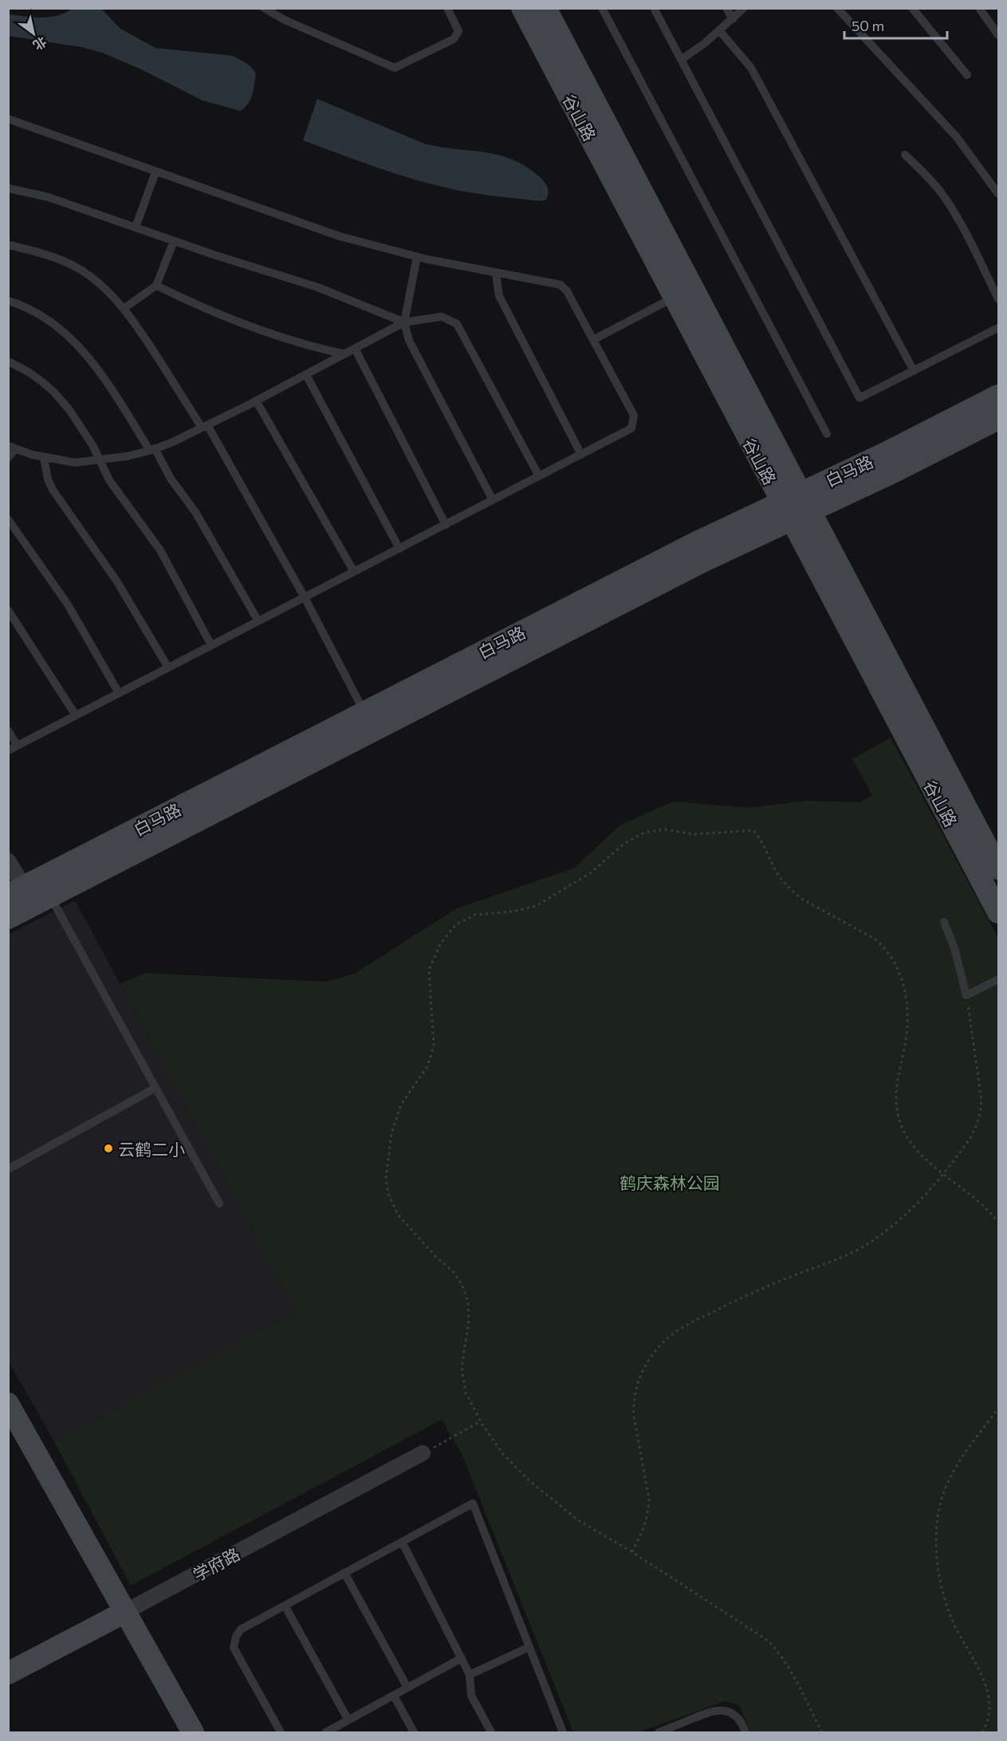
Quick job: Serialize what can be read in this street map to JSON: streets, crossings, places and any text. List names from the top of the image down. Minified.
{"streets":{"street":["谷山路","白马路","学府路"]},"crossings":[["谷山路","白马路"]],"parks":["鹤庆森林公园"],"places":["云鹤二小"],"scale_bar":"50 m","north":"bottom right"}
